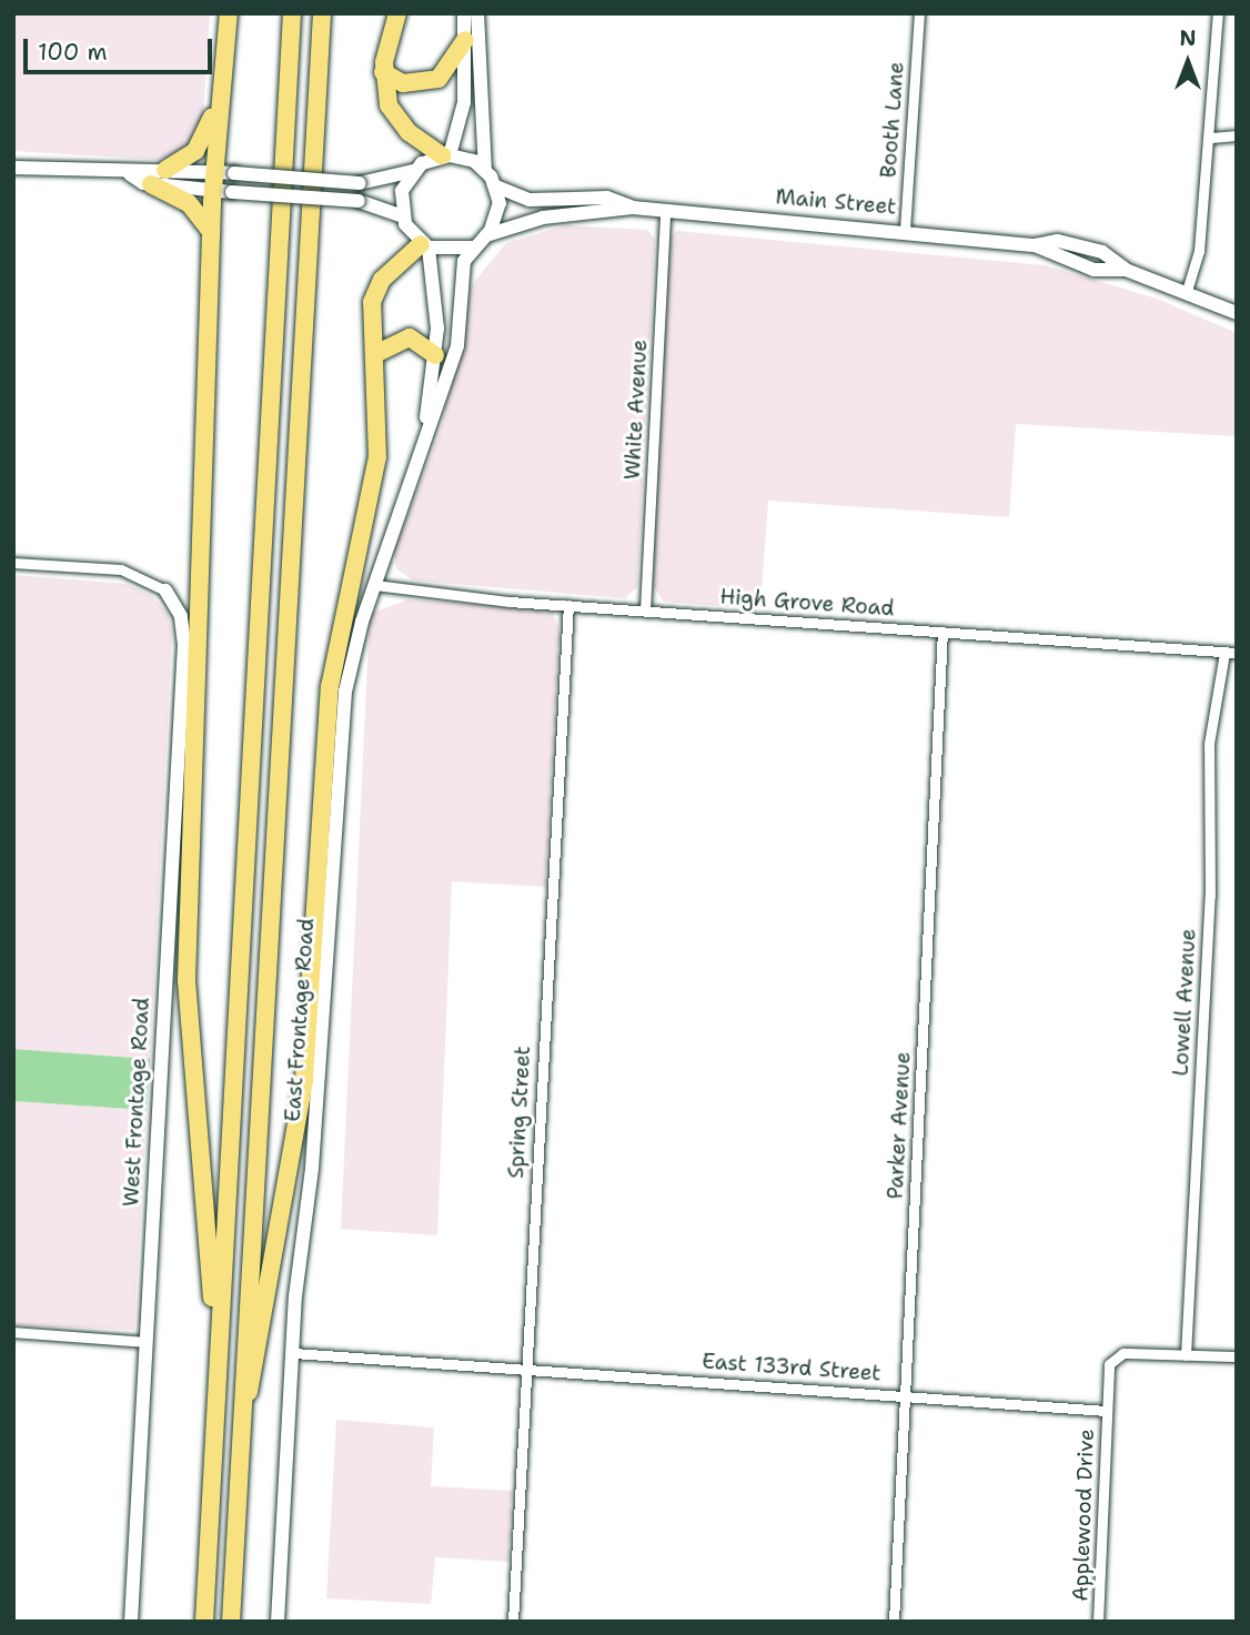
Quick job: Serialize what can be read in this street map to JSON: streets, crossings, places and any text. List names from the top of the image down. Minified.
{"streets":{"street":["Booth Lane","Main Street","White Avenue","High Grove Road","Lowell Avenue","East Frontage Road","West Frontage Road","Spring Street","Parker Avenue","East 133rd Street","Applewood Drive"]},"crossings":[["Booth Lane","Main Street"],["Main Street","White Avenue"],["Main Street","East Frontage Road"],["White Avenue","High Grove Road"],["High Grove Road","Lowell Avenue"],["High Grove Road","East Frontage Road"],["High Grove Road","Spring Street"],["High Grove Road","Parker Avenue"],["East Frontage Road","East 133rd Street"],["Spring Street","East 133rd Street"],["Parker Avenue","East 133rd Street"],["East 133rd Street","Applewood Drive"]],"scale_bar":"100 m","north":"top"}
